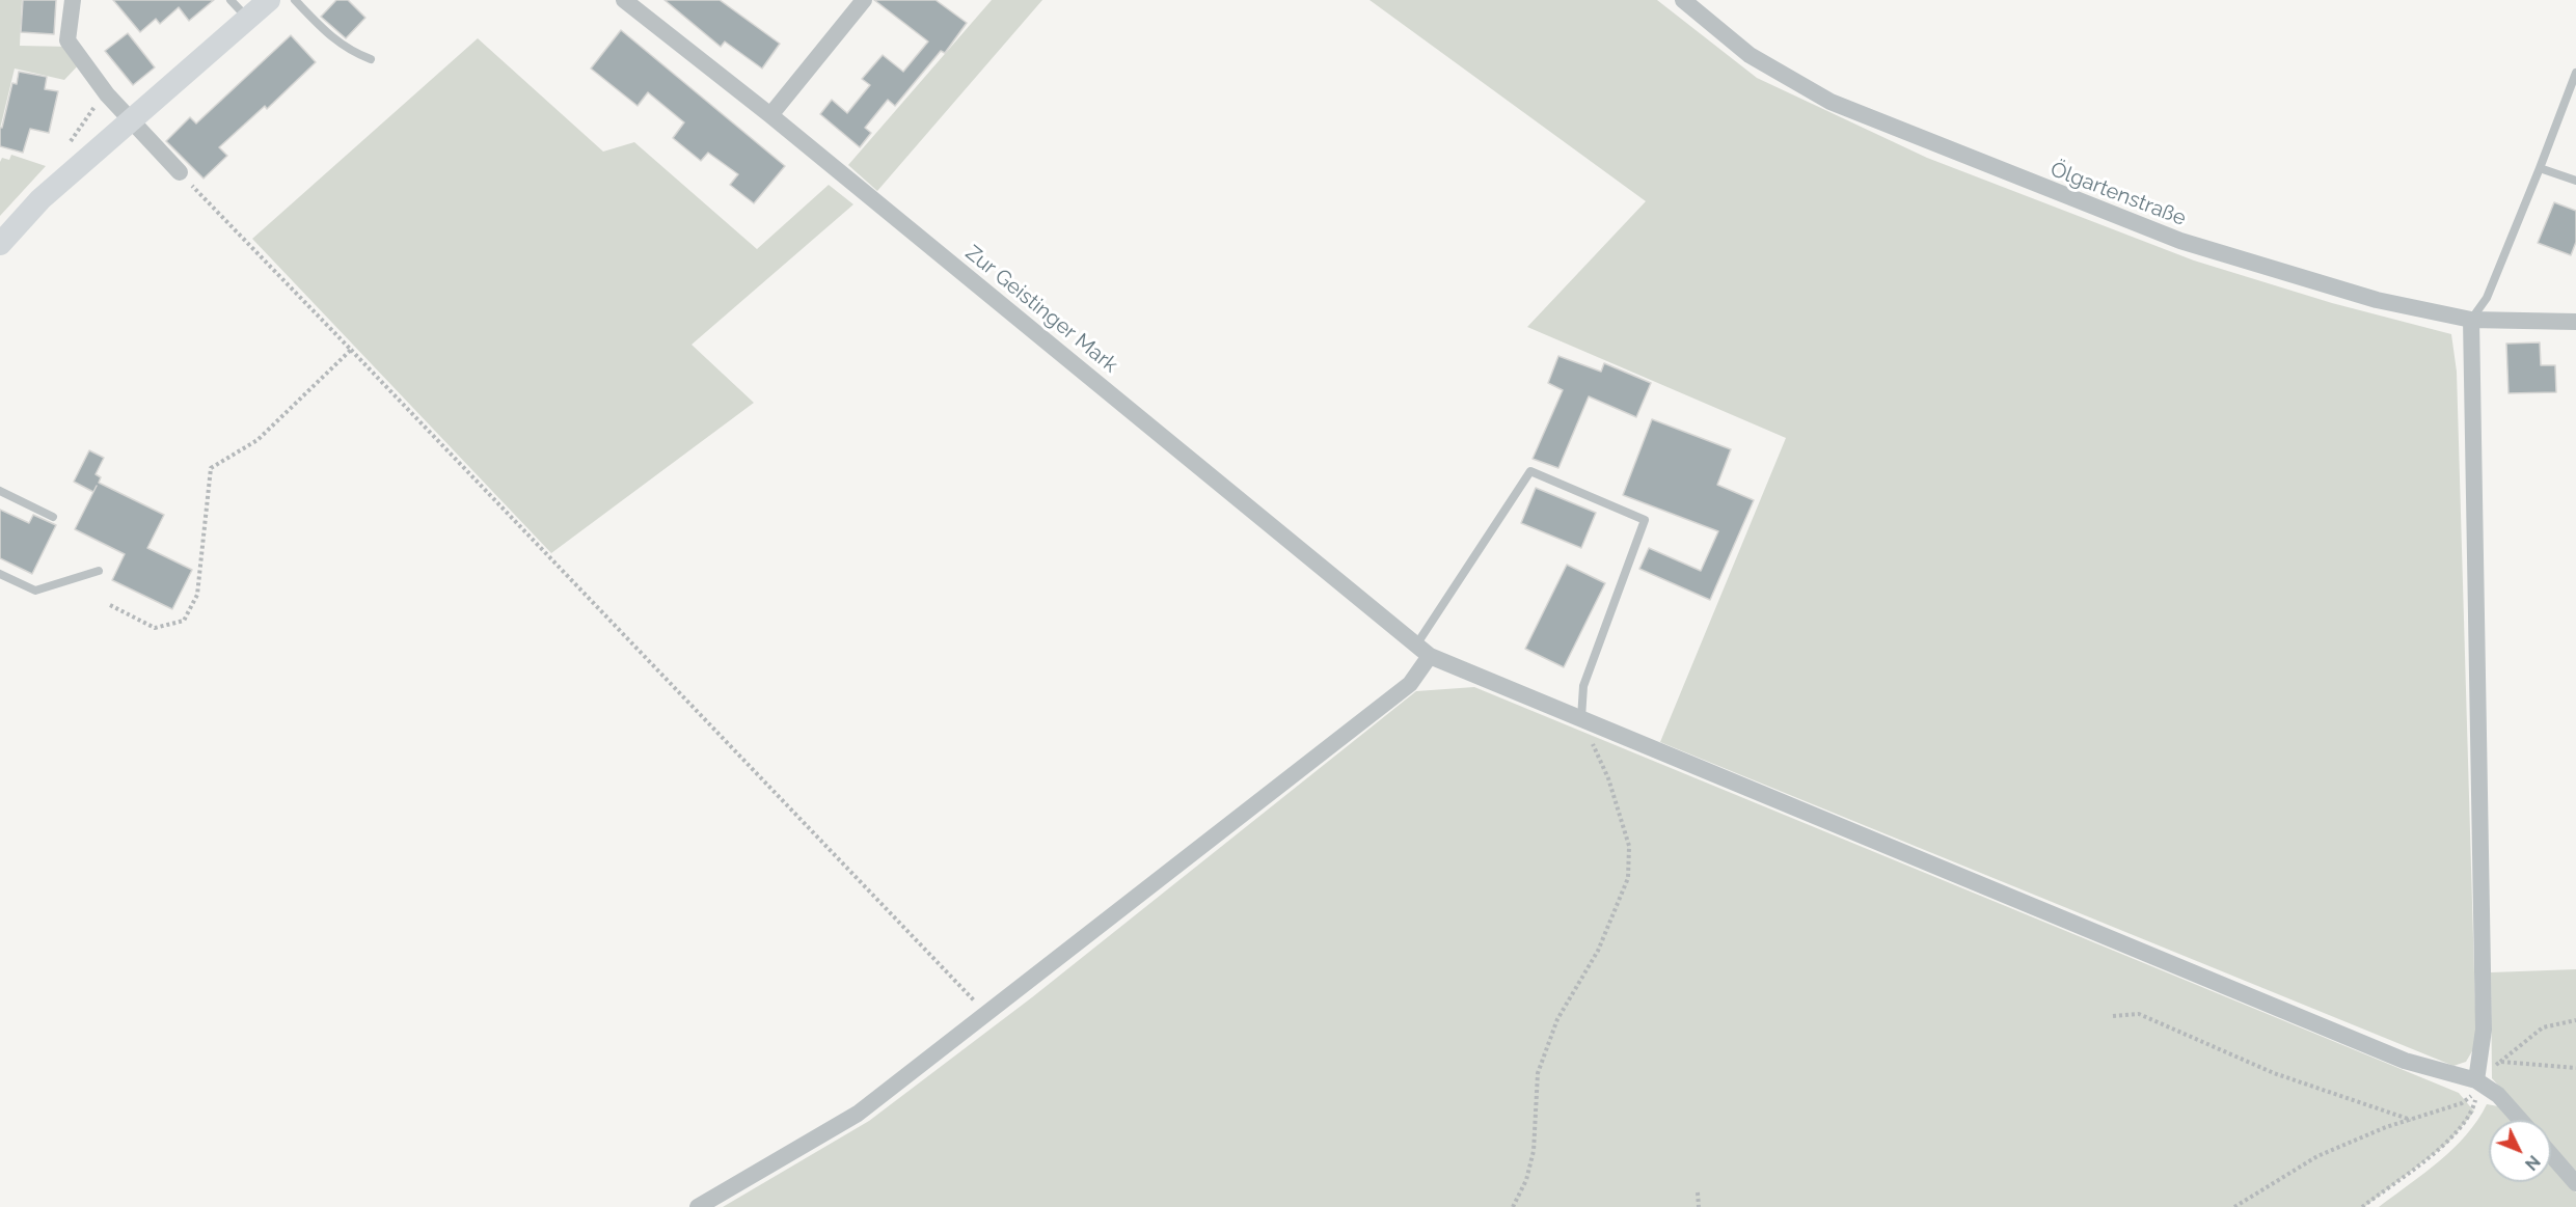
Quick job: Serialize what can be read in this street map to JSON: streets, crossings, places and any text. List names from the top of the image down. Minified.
{"streets":{"street":["Ölgartenstraße","Zur Geistinger Mark"]},"north":"bottom right"}
